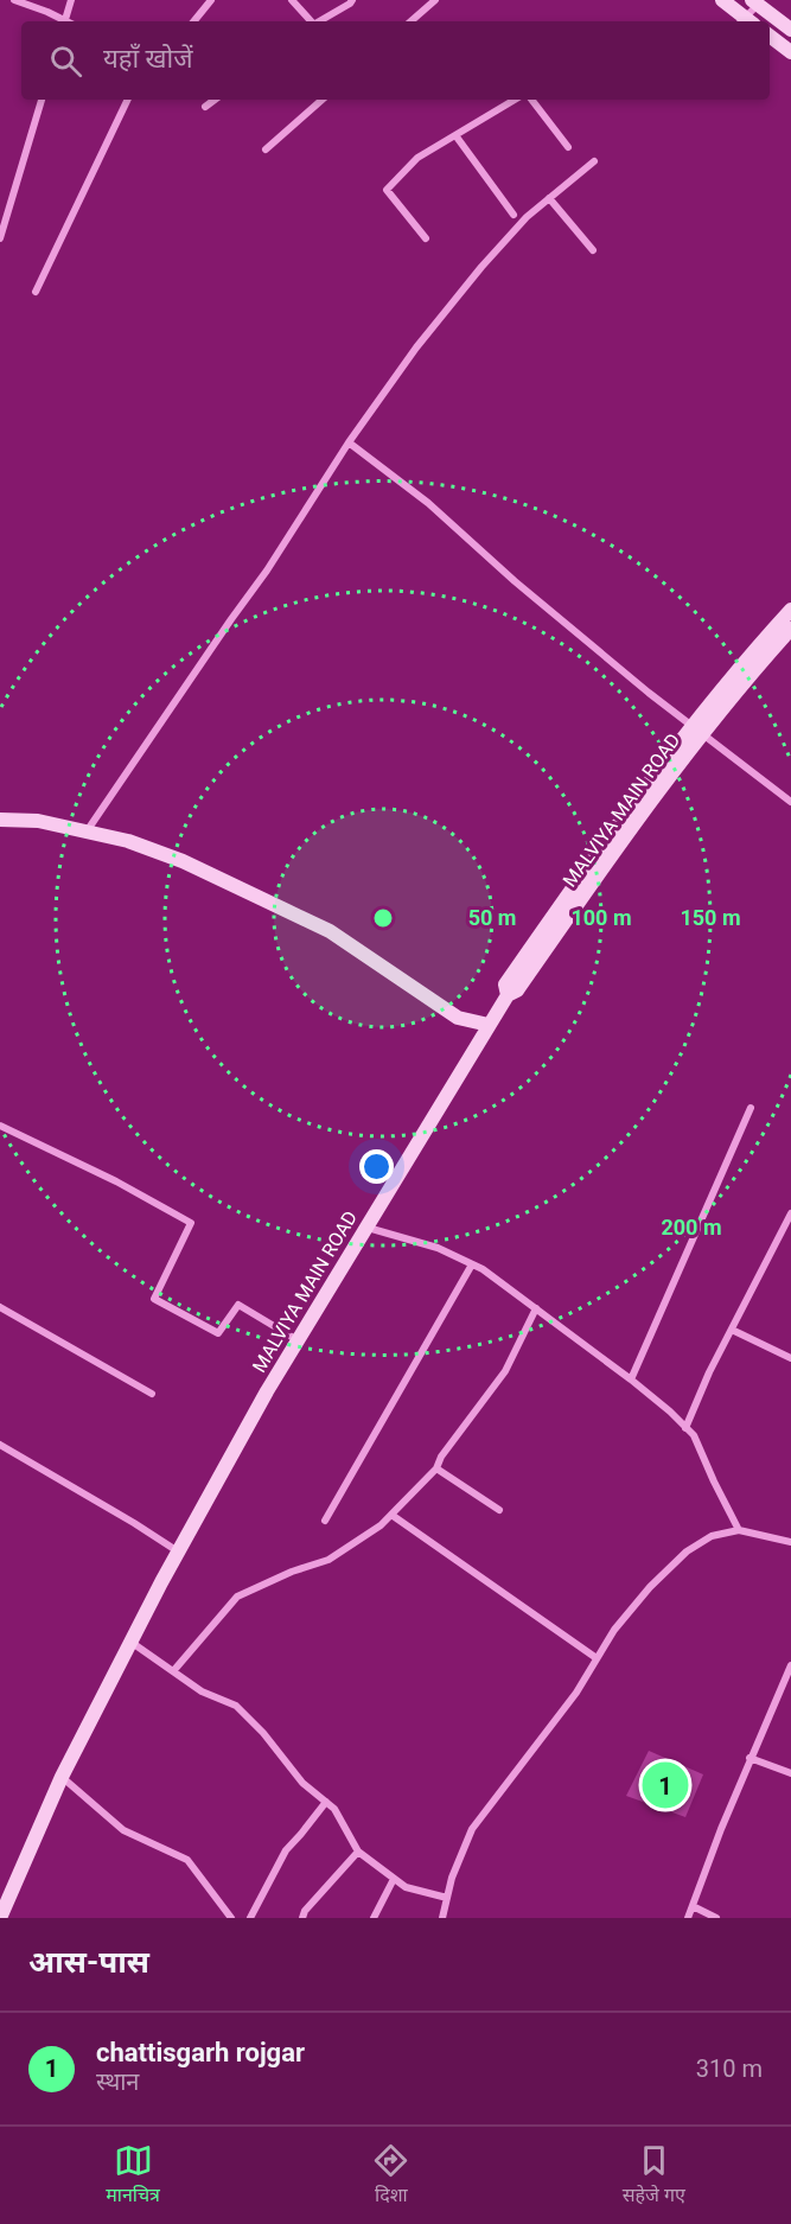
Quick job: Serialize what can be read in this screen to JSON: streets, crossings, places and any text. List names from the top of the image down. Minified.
{"streets":{"street":["MALVIYA MAIN ROAD"]},"page":{"search":"यहाँ खोजें","pins":"1","heading":"आस-पास","list":[{"mark":"1","name":"chattisgarh rojgar","note":"स्थान","value":"310 m"}],"nav":["मानचित्र","दिशा","सहेजे गए"]},"rings":["50 m","100 m","150 m","200 m"]}
